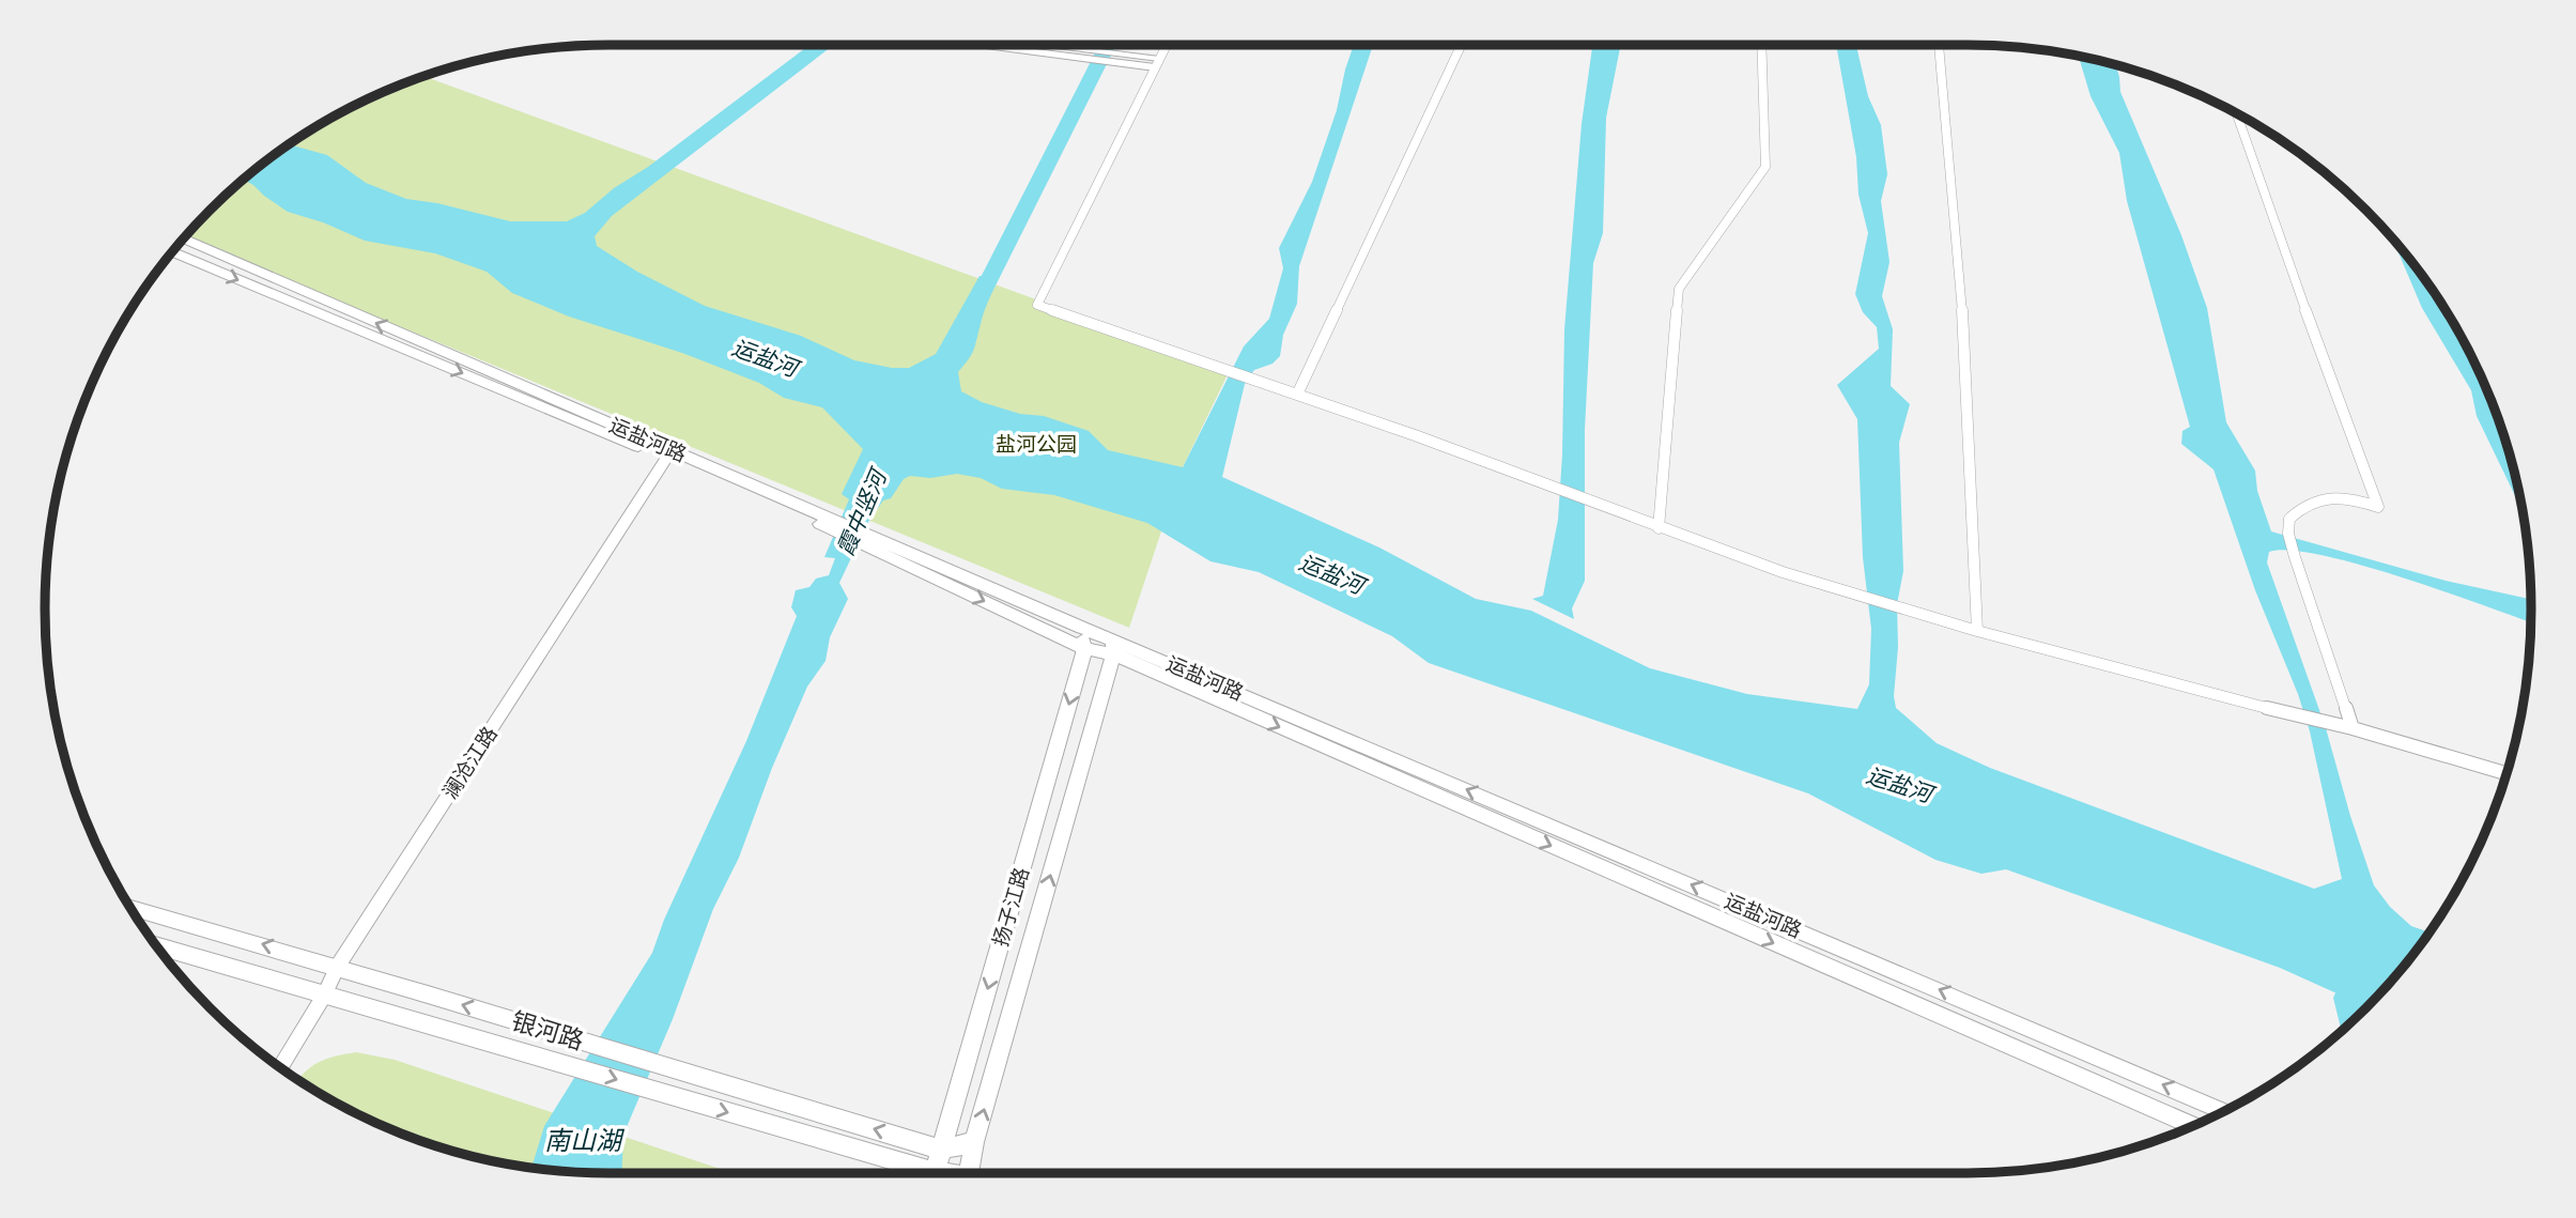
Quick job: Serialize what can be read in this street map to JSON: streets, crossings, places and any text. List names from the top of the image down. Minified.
{"streets":{"main road":["运盐河路","扬子江路","银河路"],"street":["澜沧江路"]},"crossings":[["运盐河路","澜沧江路"],["运盐河路","扬子江路"],["澜沧江路","银河路"],["扬子江路","银河路"]],"water":["运盐河","霞中竖河","南山湖"],"parks":["盐河公园"]}
